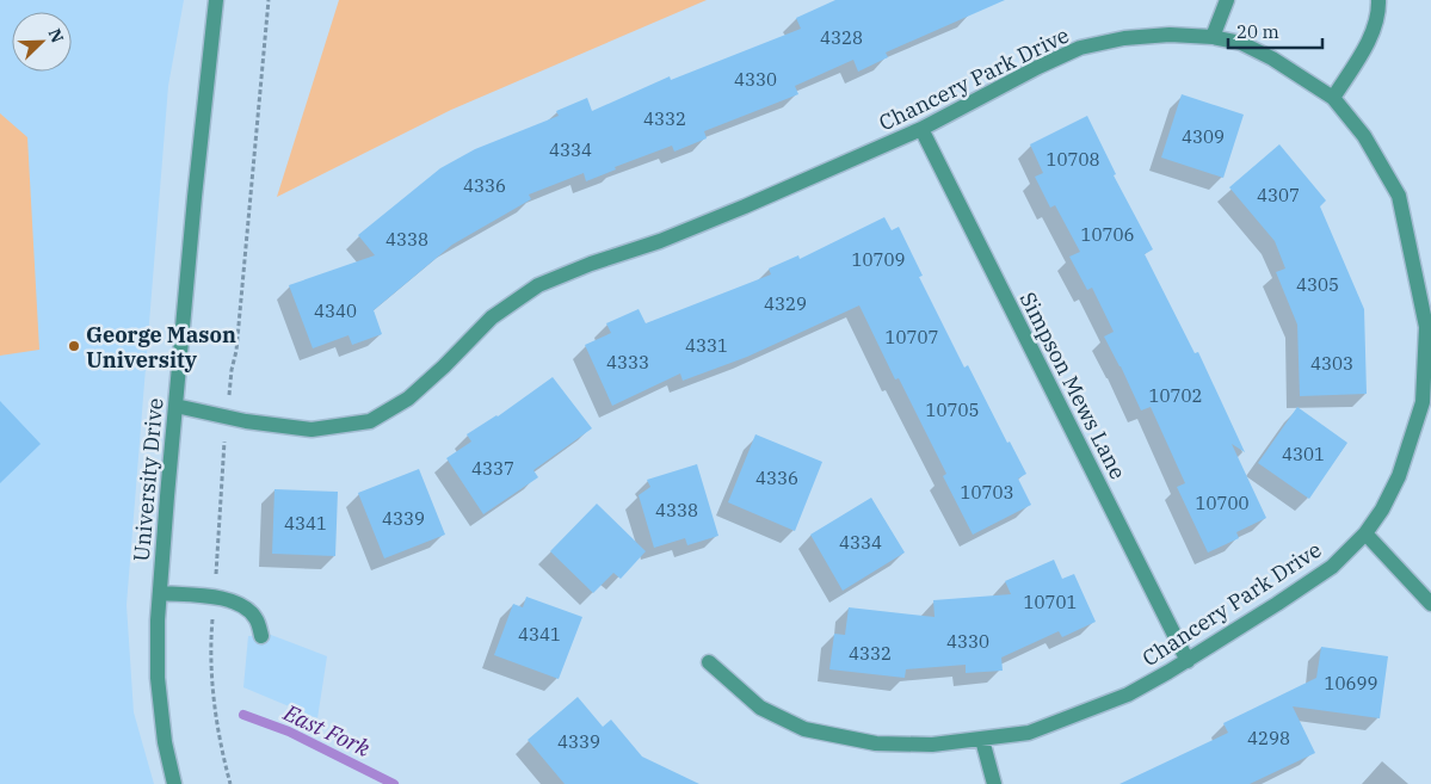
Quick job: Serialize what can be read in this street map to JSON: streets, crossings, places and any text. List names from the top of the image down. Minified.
{"streets":{"street":["Chancery Park Drive","Simpson Mews Lane","University Drive"]},"crossings":[["Chancery Park Drive","Simpson Mews Lane"],["Chancery Park Drive","University Drive"]],"water":["East Fork"],"places":["George Mason University"],"house_numbers":["4328","4330","4332","4309","4334","10708","4336","4307","10706","4338","10709","4305","4329","4340","10707","4331","4333","4303","10702","10705","4301","4337","4336","10703","10700","4338","4339","4341","4334","10701","4341","4330","4332","10699","4298","4339"],"scale_bar":"20 m","north":"top right"}
